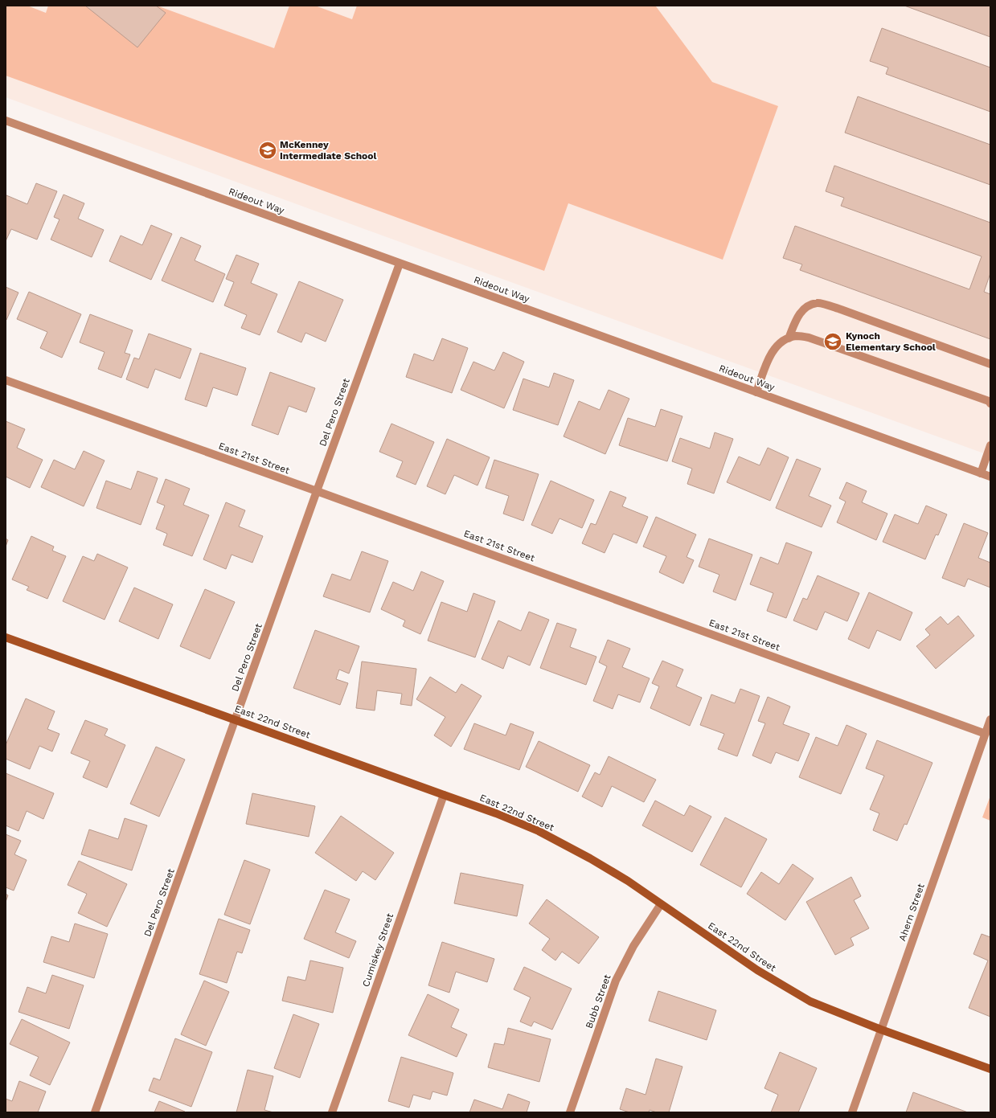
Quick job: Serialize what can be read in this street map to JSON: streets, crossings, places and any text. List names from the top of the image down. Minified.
{"streets":{"street":["Rideout Way","Del Pero Street","East 21st Street","East 22nd Street","Ahern Street","Cumiskey Street","Bubb Street"]},"crossings":[["Rideout Way","Del Pero Street"],["Del Pero Street","East 21st Street"],["Del Pero Street","East 22nd Street"],["East 21st Street","Ahern Street"],["East 22nd Street","Ahern Street"],["East 22nd Street","Cumiskey Street"],["East 22nd Street","Bubb Street"]],"places":{"school or university":["McKenney Intermediate School","Kynoch Elementary School"]}}
